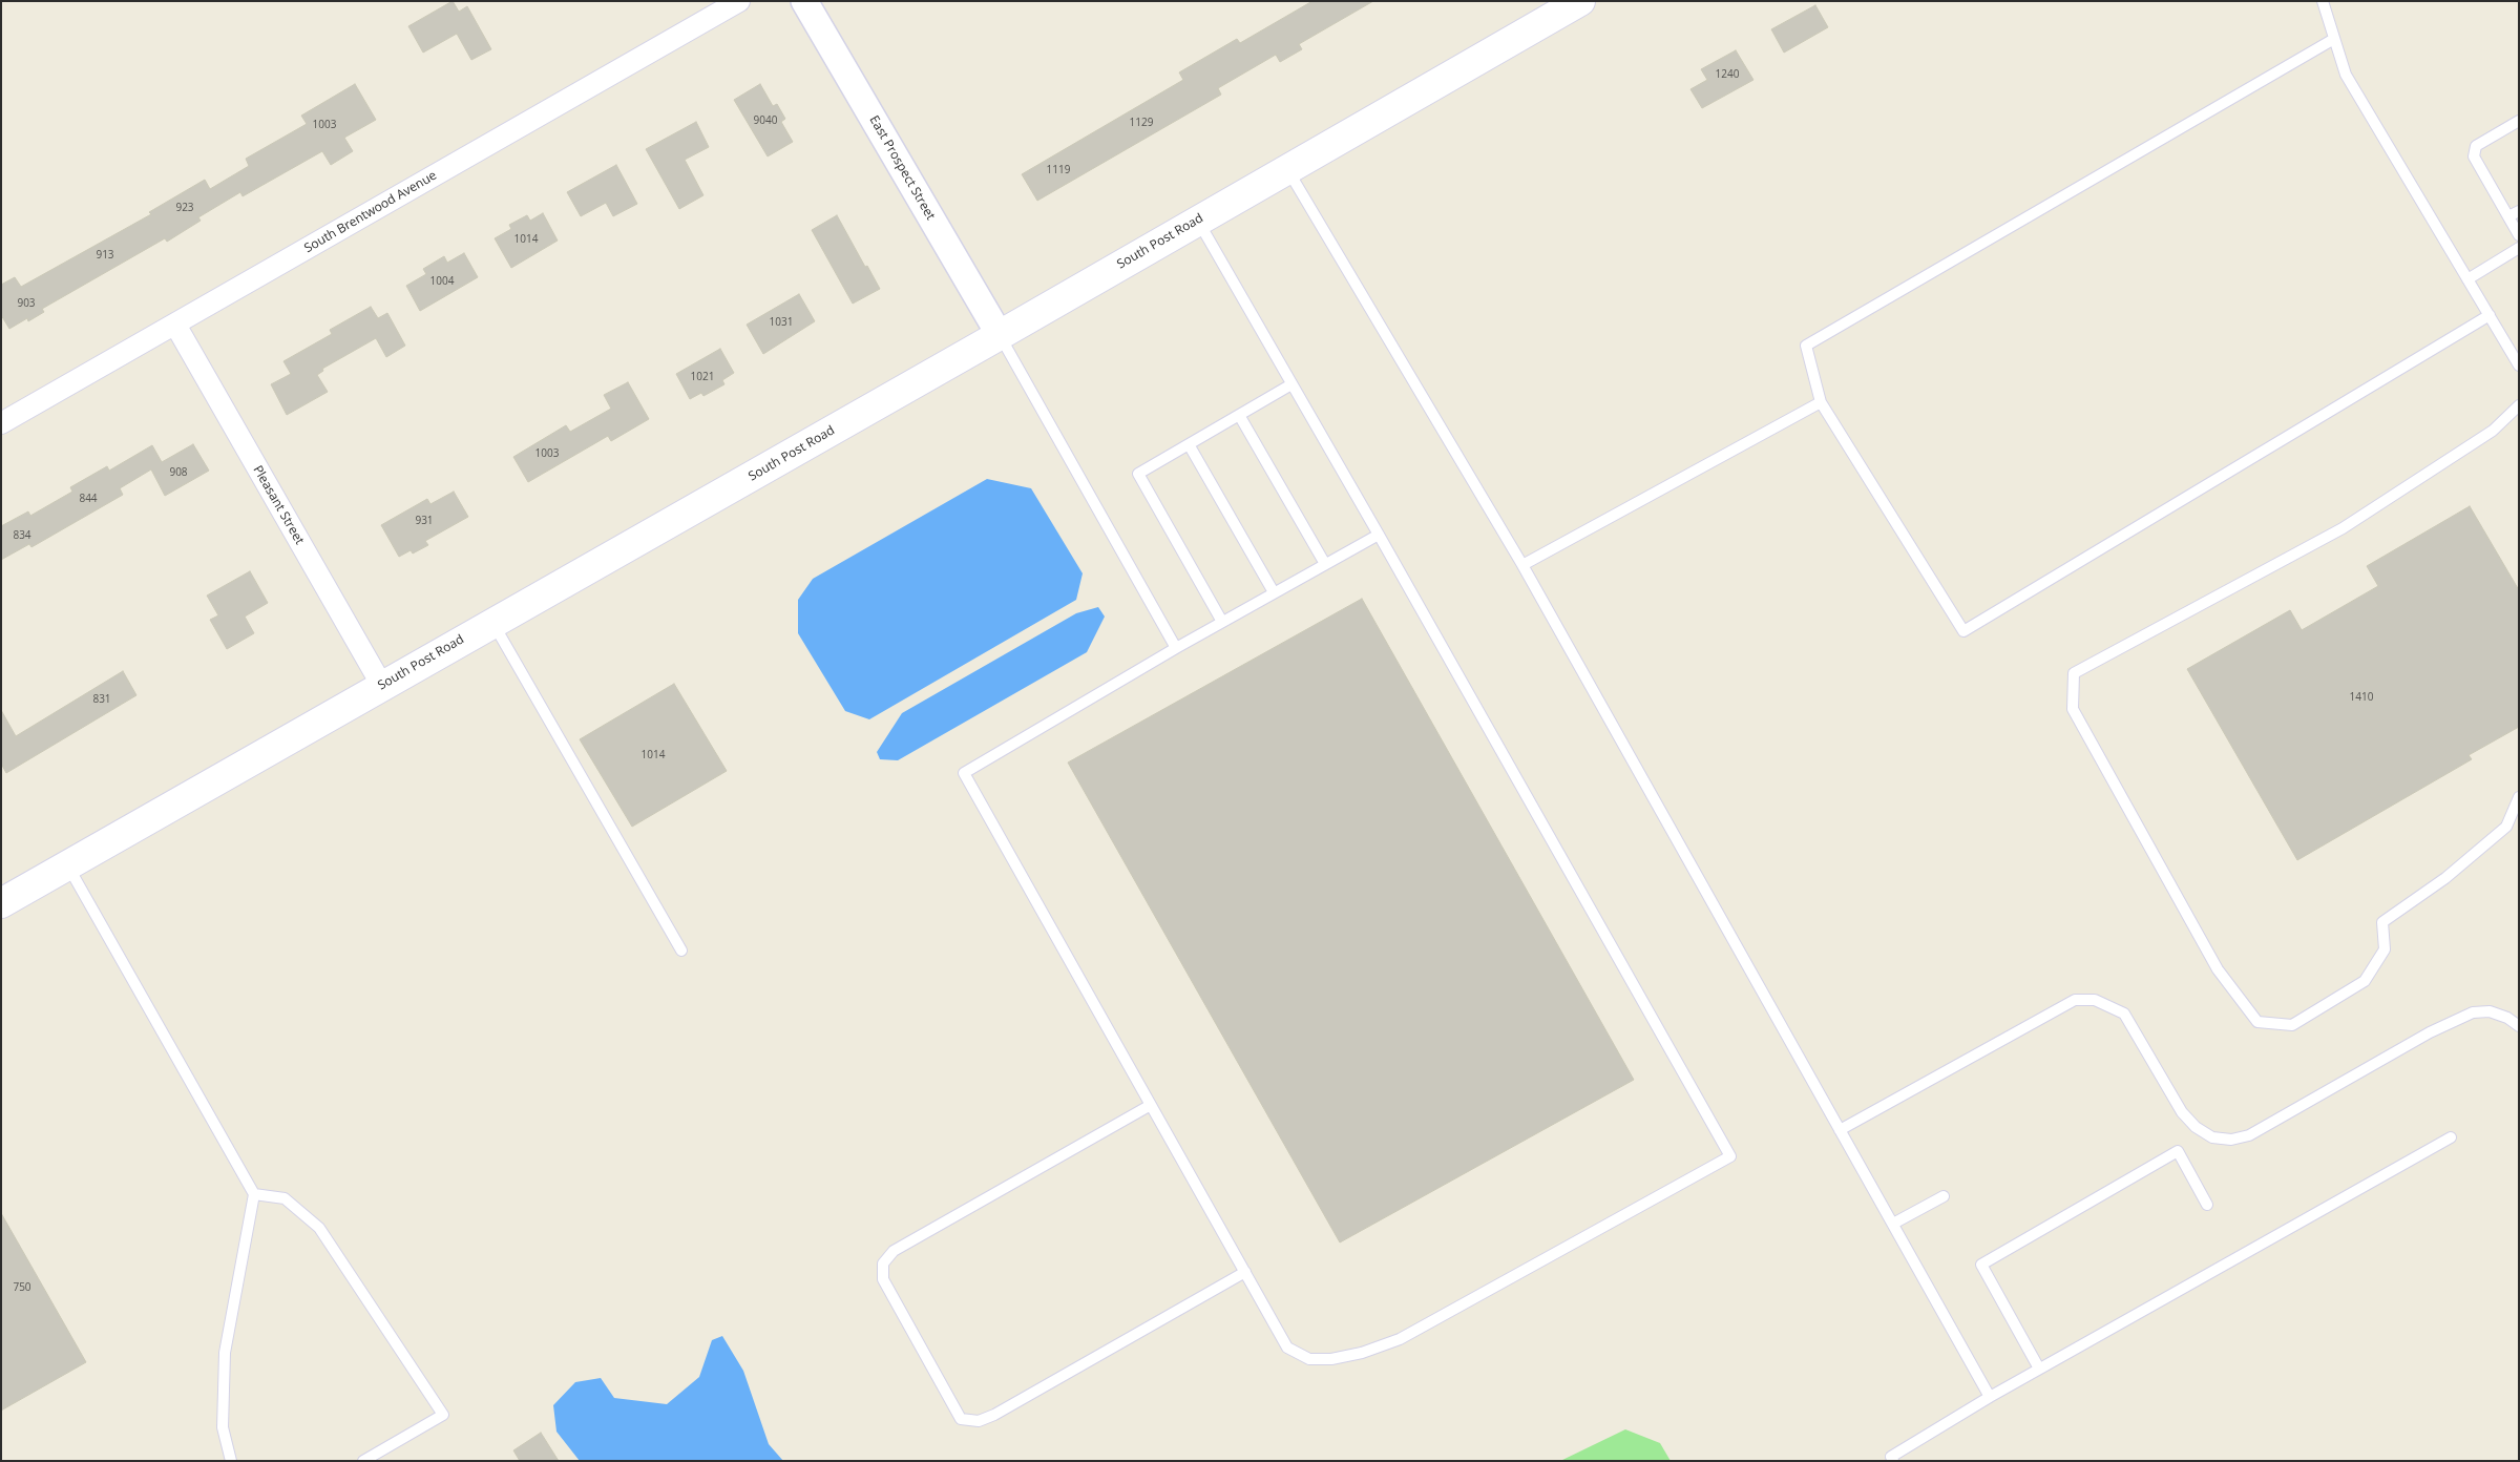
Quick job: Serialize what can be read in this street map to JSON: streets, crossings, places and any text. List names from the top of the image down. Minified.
{"streets":{"main road":["South Post Road"],"street":["East Prospect Street","South Brentwood Avenue","Pleasant Street"]},"crossings":[["East Prospect Street","South Post Road"],["South Brentwood Avenue","Pleasant Street"],["South Post Road","Pleasant Street"]],"house_numbers":["1240","9040","1129","1003","1119","923","1014","913","1004","903","1031","1021","1003","908","844","931","834","1410","831","1014","750"]}
